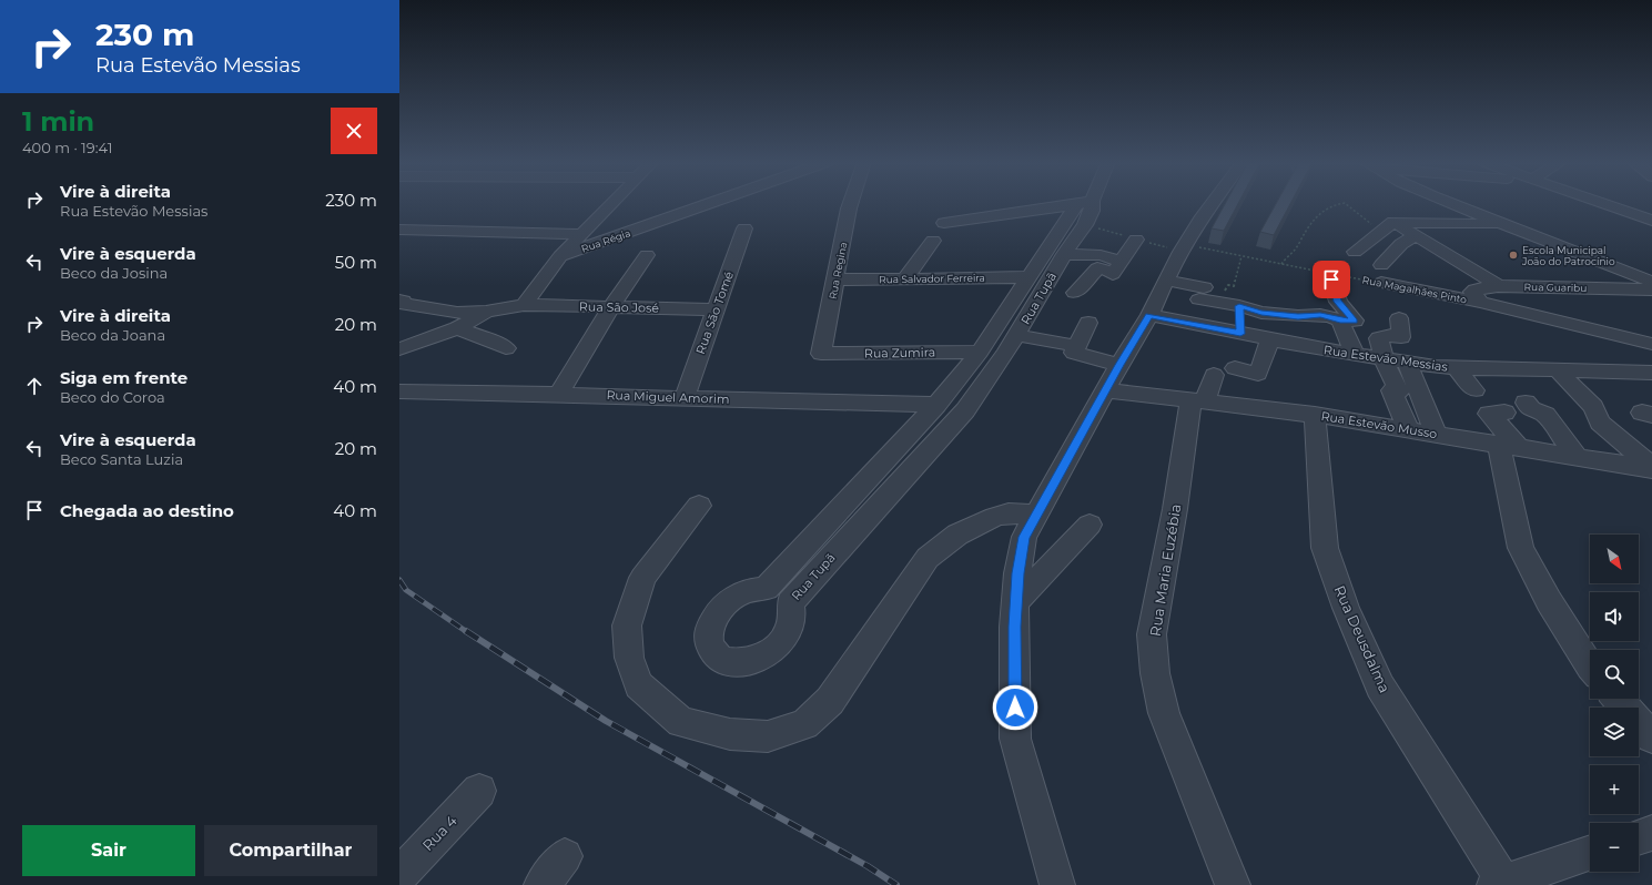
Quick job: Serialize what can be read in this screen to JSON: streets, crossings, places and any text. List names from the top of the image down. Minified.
{"streets":{"street":["Rua Régia","Rua Regina","Rua Salvador Ferreira","Rua Guaribu","Rua Magalhães Pinto","Rua Tupã","Rua São José","Rua São Tomé","Rua Zumira","Rua Estevão Messias","Rua Miguel Amorim","Rua Estevão Musso","Rua Maria Euzébia","Rua Deusdalma","Rua 4"]},"crossings":[["Rua Regina","Rua Salvador Ferreira"],["Rua Regina","Rua Zumira"],["Rua Salvador Ferreira","Rua Tupã"],["Rua Guaribu","Rua Magalhães Pinto"],["Rua Tupã","Rua Zumira"],["Rua Tupã","Rua Miguel Amorim"],["Rua São José","Rua São Tomé"],["Rua São Tomé","Rua Miguel Amorim"],["Rua Estevão Musso","Rua Maria Euzébia"],["Rua Estevão Musso","Rua Deusdalma"]],"places":["Escola Municipal João do Patrocínio"],"north":"bottom right","page":{"turn":["230 m","Rua Estevão Messias"],"heading":["1 min","400 m · 19:41"],"list":[{"name":"Vire à direita","note":"Rua Estevão Messias","value":"230 m"},{"name":"Vire à esquerda","note":"Beco da Josina","value":"50 m"},{"name":"Vire à direita","note":"Beco da Joana","value":"20 m"},{"name":"Siga em frente","note":"Beco do Coroa","value":"40 m"},{"name":"Vire à esquerda","note":"Beco Santa Luzia","value":"20 m"},{"name":"Chegada ao destino","value":"40 m"}],"map_buttons":["+","−"],"buttons":["Sair","Compartilhar"]}}
